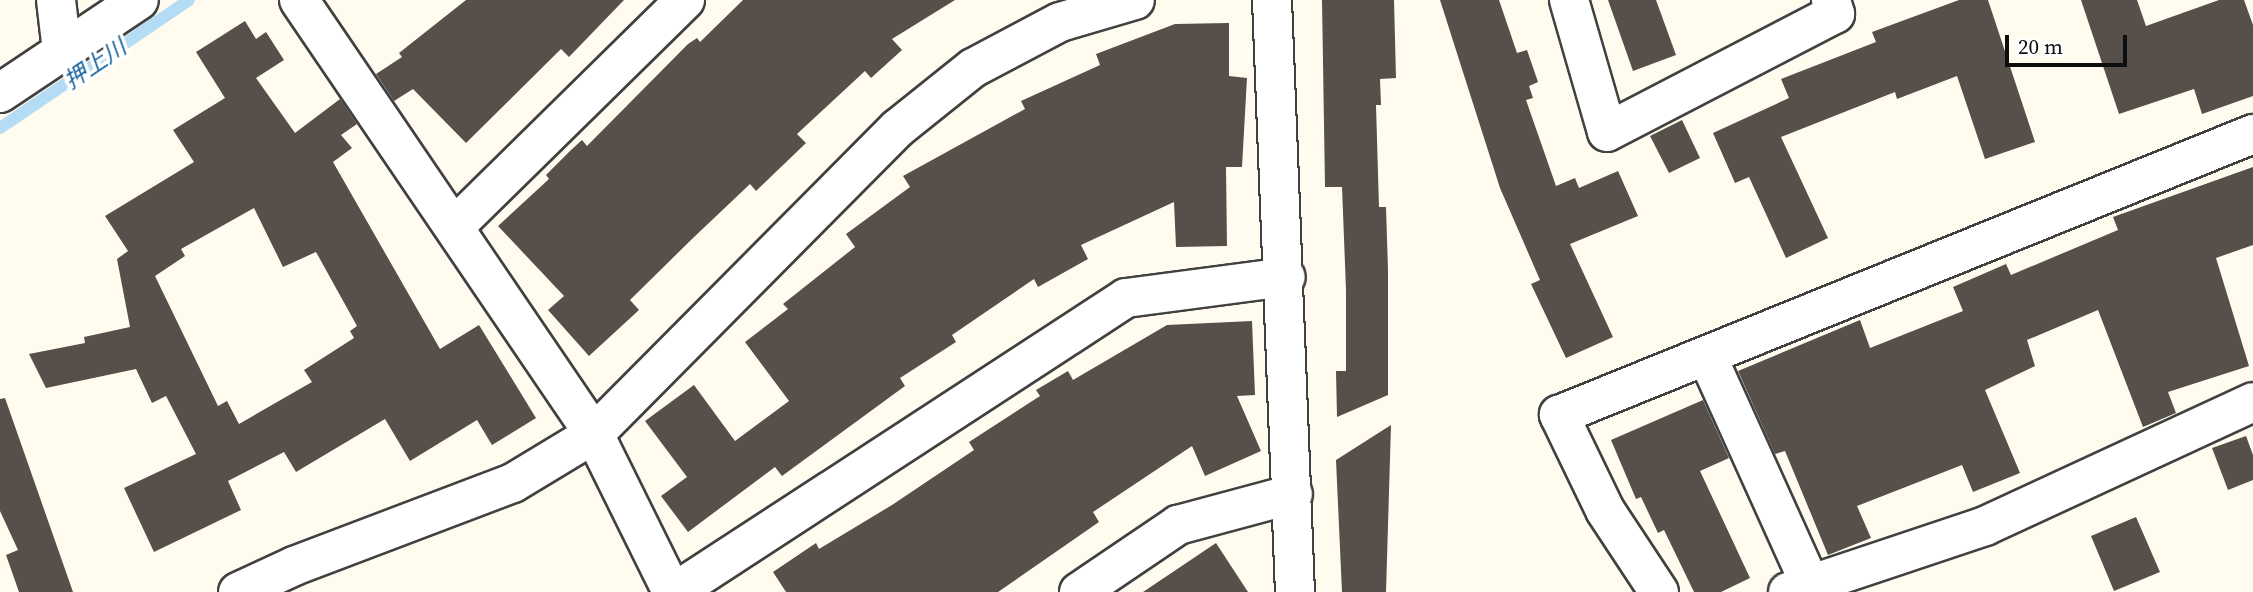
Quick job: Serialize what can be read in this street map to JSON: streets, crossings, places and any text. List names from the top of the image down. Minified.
{"water":["押上川"],"scale_bar":"20 m"}
